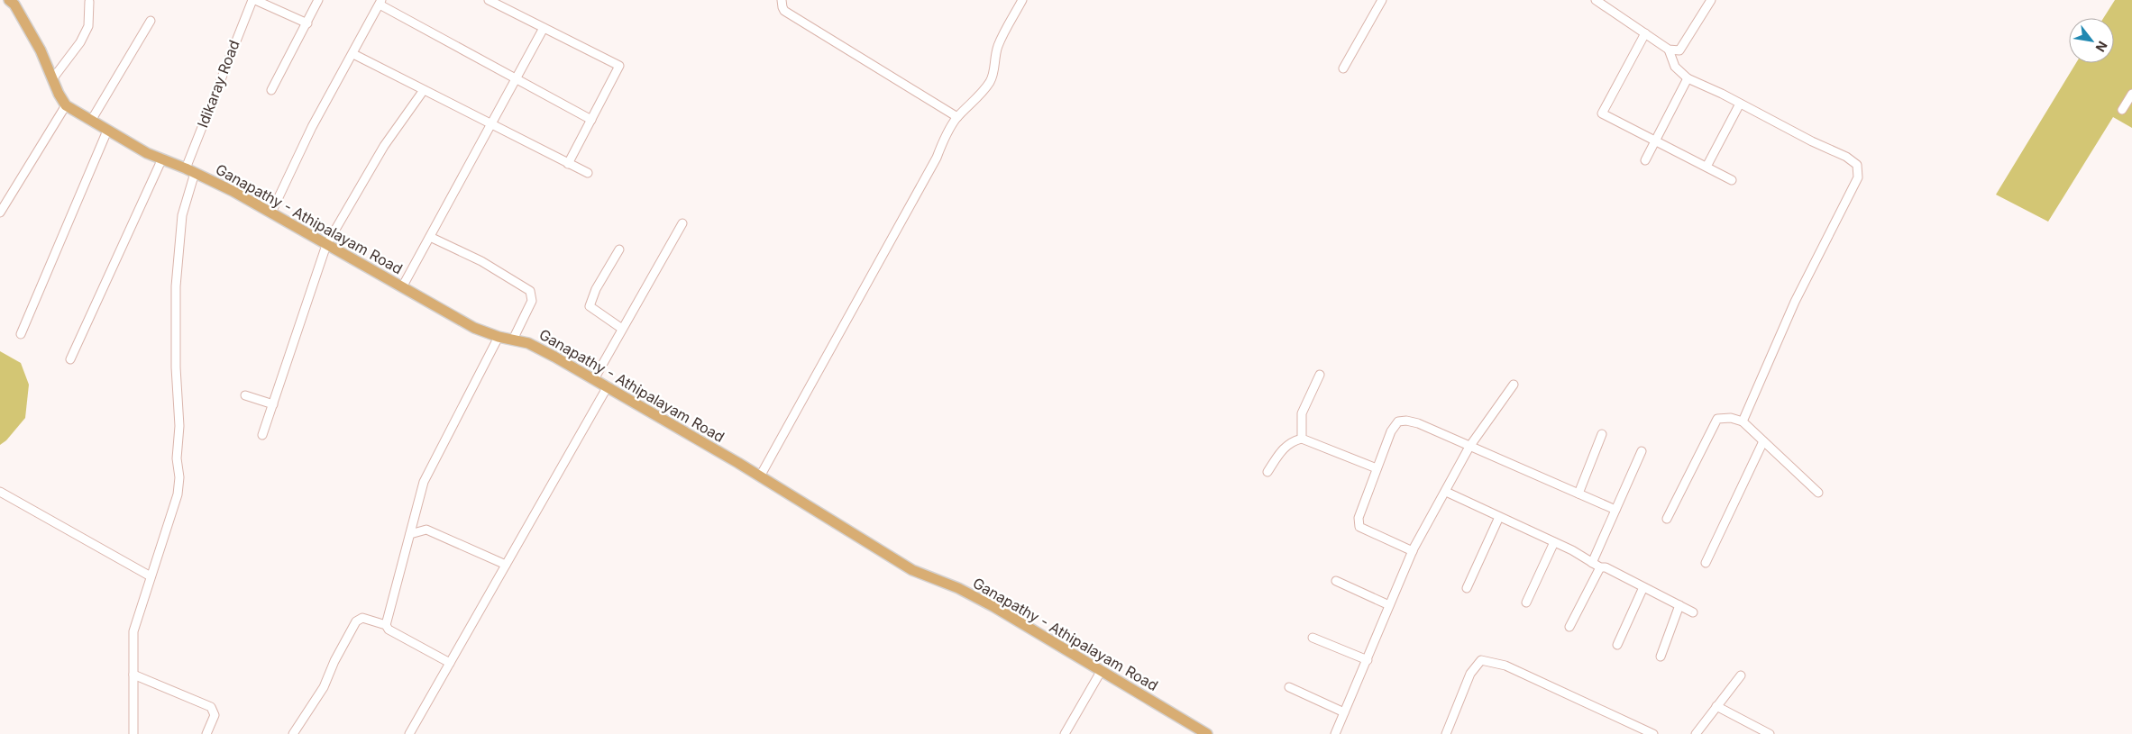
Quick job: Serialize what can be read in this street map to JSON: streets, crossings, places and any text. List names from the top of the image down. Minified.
{"streets":{"main road":["Ganapathy - Athipalayam Road"],"street":["Idikaray Road"]},"crossings":[["Idikaray Road","Ganapathy - Athipalayam Road"]],"north":"bottom right"}
